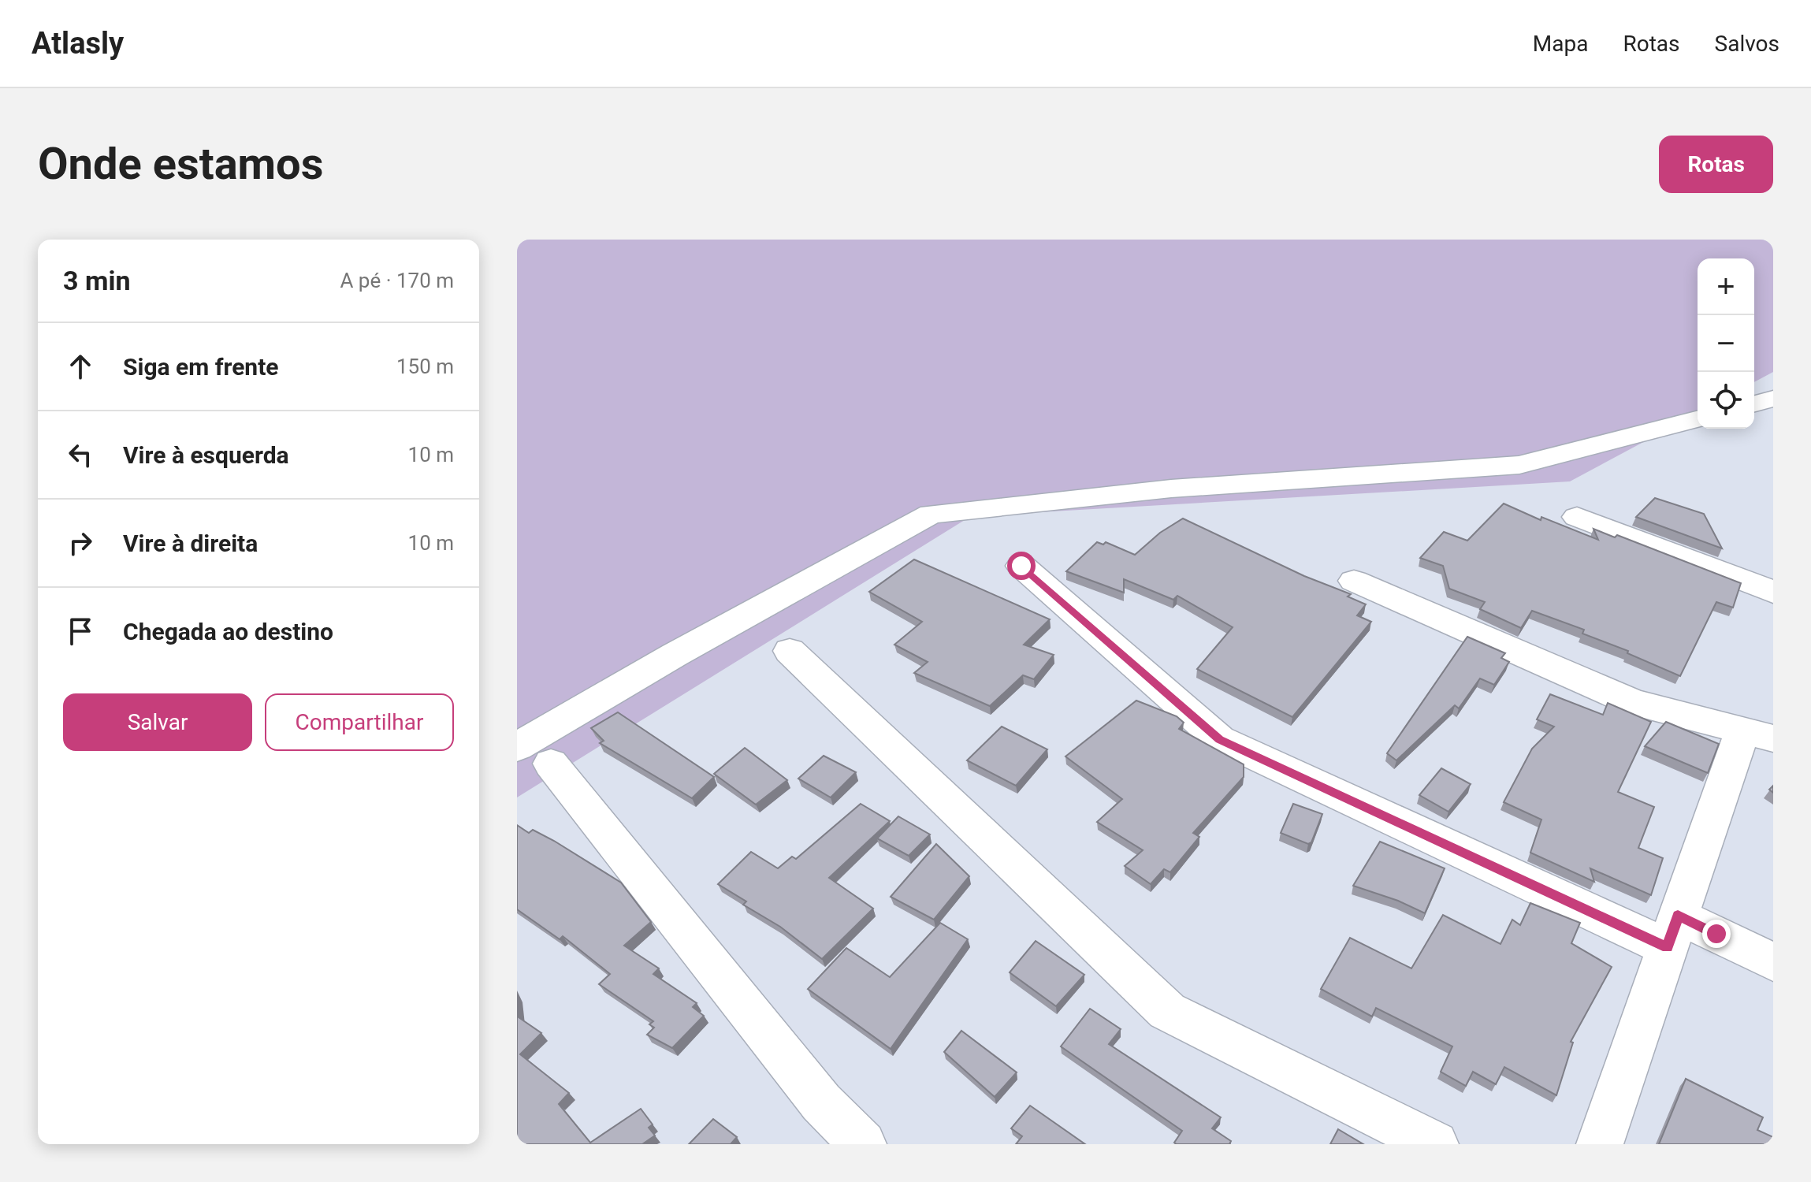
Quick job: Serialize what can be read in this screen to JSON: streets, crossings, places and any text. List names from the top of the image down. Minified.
{"page":{"header":"Atlasly","nav":["Mapa","Rotas","Salvos"],"buttons":["Rotas",["Salvar","Compartilhar"]],"title":"Onde estamos","heading":["3 min","A pé · 170 m"],"map_buttons":["+","−"],"list":[["Siga em frente","150 m"],["Vire à esquerda","10 m"],["Vire à direita","10 m"],"Chegada ao destino"]}}
